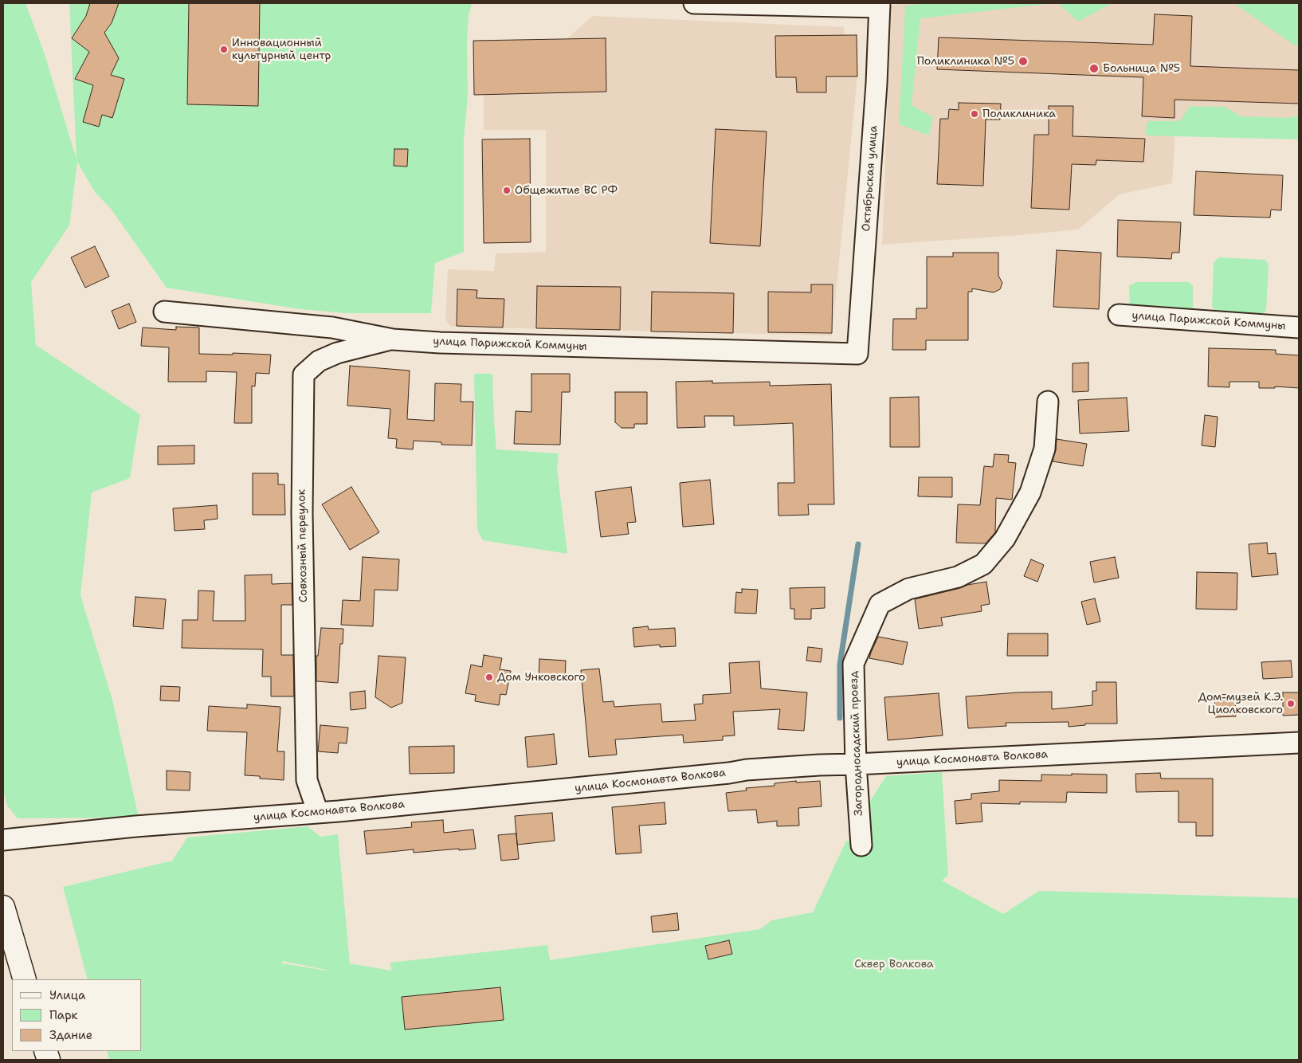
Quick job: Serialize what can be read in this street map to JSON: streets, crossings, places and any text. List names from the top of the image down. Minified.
{"streets":{"street":["Октябрьская улица","улица Парижской Коммуны","Совхозный переулок","Загородносадский проезд","улица Космонавта Волкова"]},"crossings":[["Октябрьская улица","улица Парижской Коммуны"],["улица Парижской Коммуны","Совхозный переулок"],["Совхозный переулок","улица Космонавта Волкова"],["Загородносадский проезд","улица Космонавта Волкова"]],"parks":["Сквер Волкова"],"places":["Инновационный культурный центр","Поликлиника №5","Больница №5","Поликлиника","Общежитие ВС РФ","Дом Унковского","Дом-музей К.Э. Циолковского"],"legend":["Улица","Парк","Здание"]}
